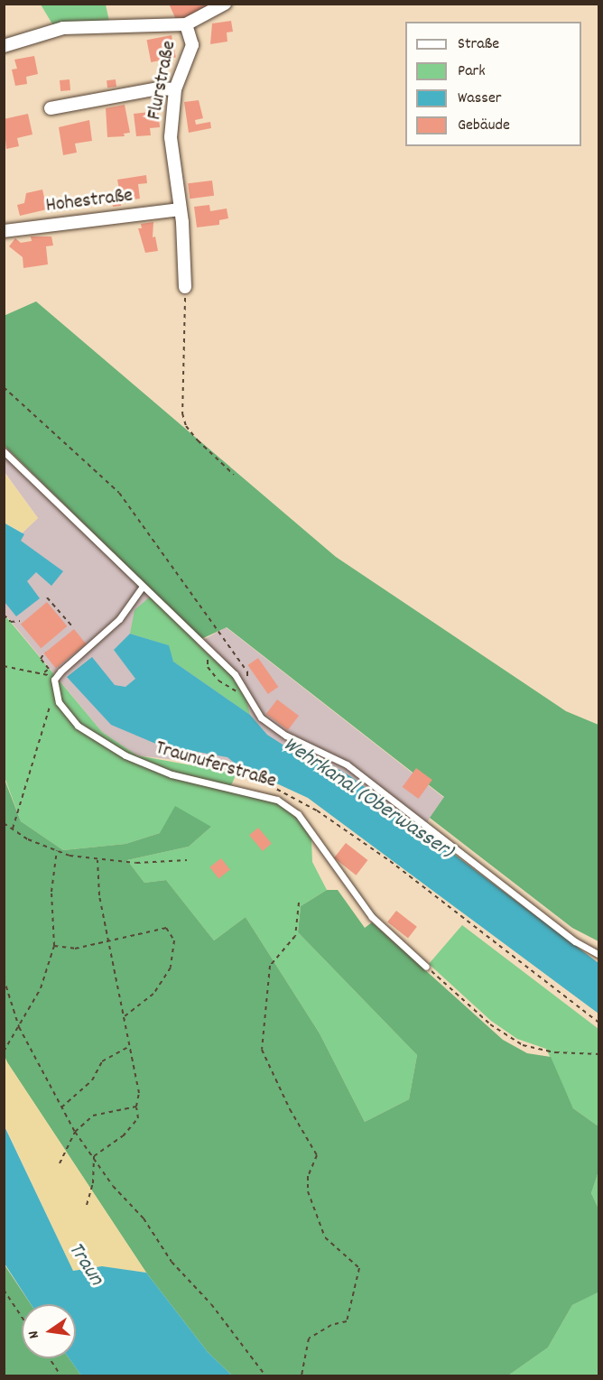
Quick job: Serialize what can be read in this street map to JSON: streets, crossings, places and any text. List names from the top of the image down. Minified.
{"streets":{"street":["Flurstraße","Hohestraße"],"lane":["Traunuferstraße"]},"crossings":[["Flurstraße","Hohestraße"]],"water":["Wehrkanal (Oberwasser)","Traun"],"legend":["Straße","Park","Wasser","Gebäude"],"north":"left"}
